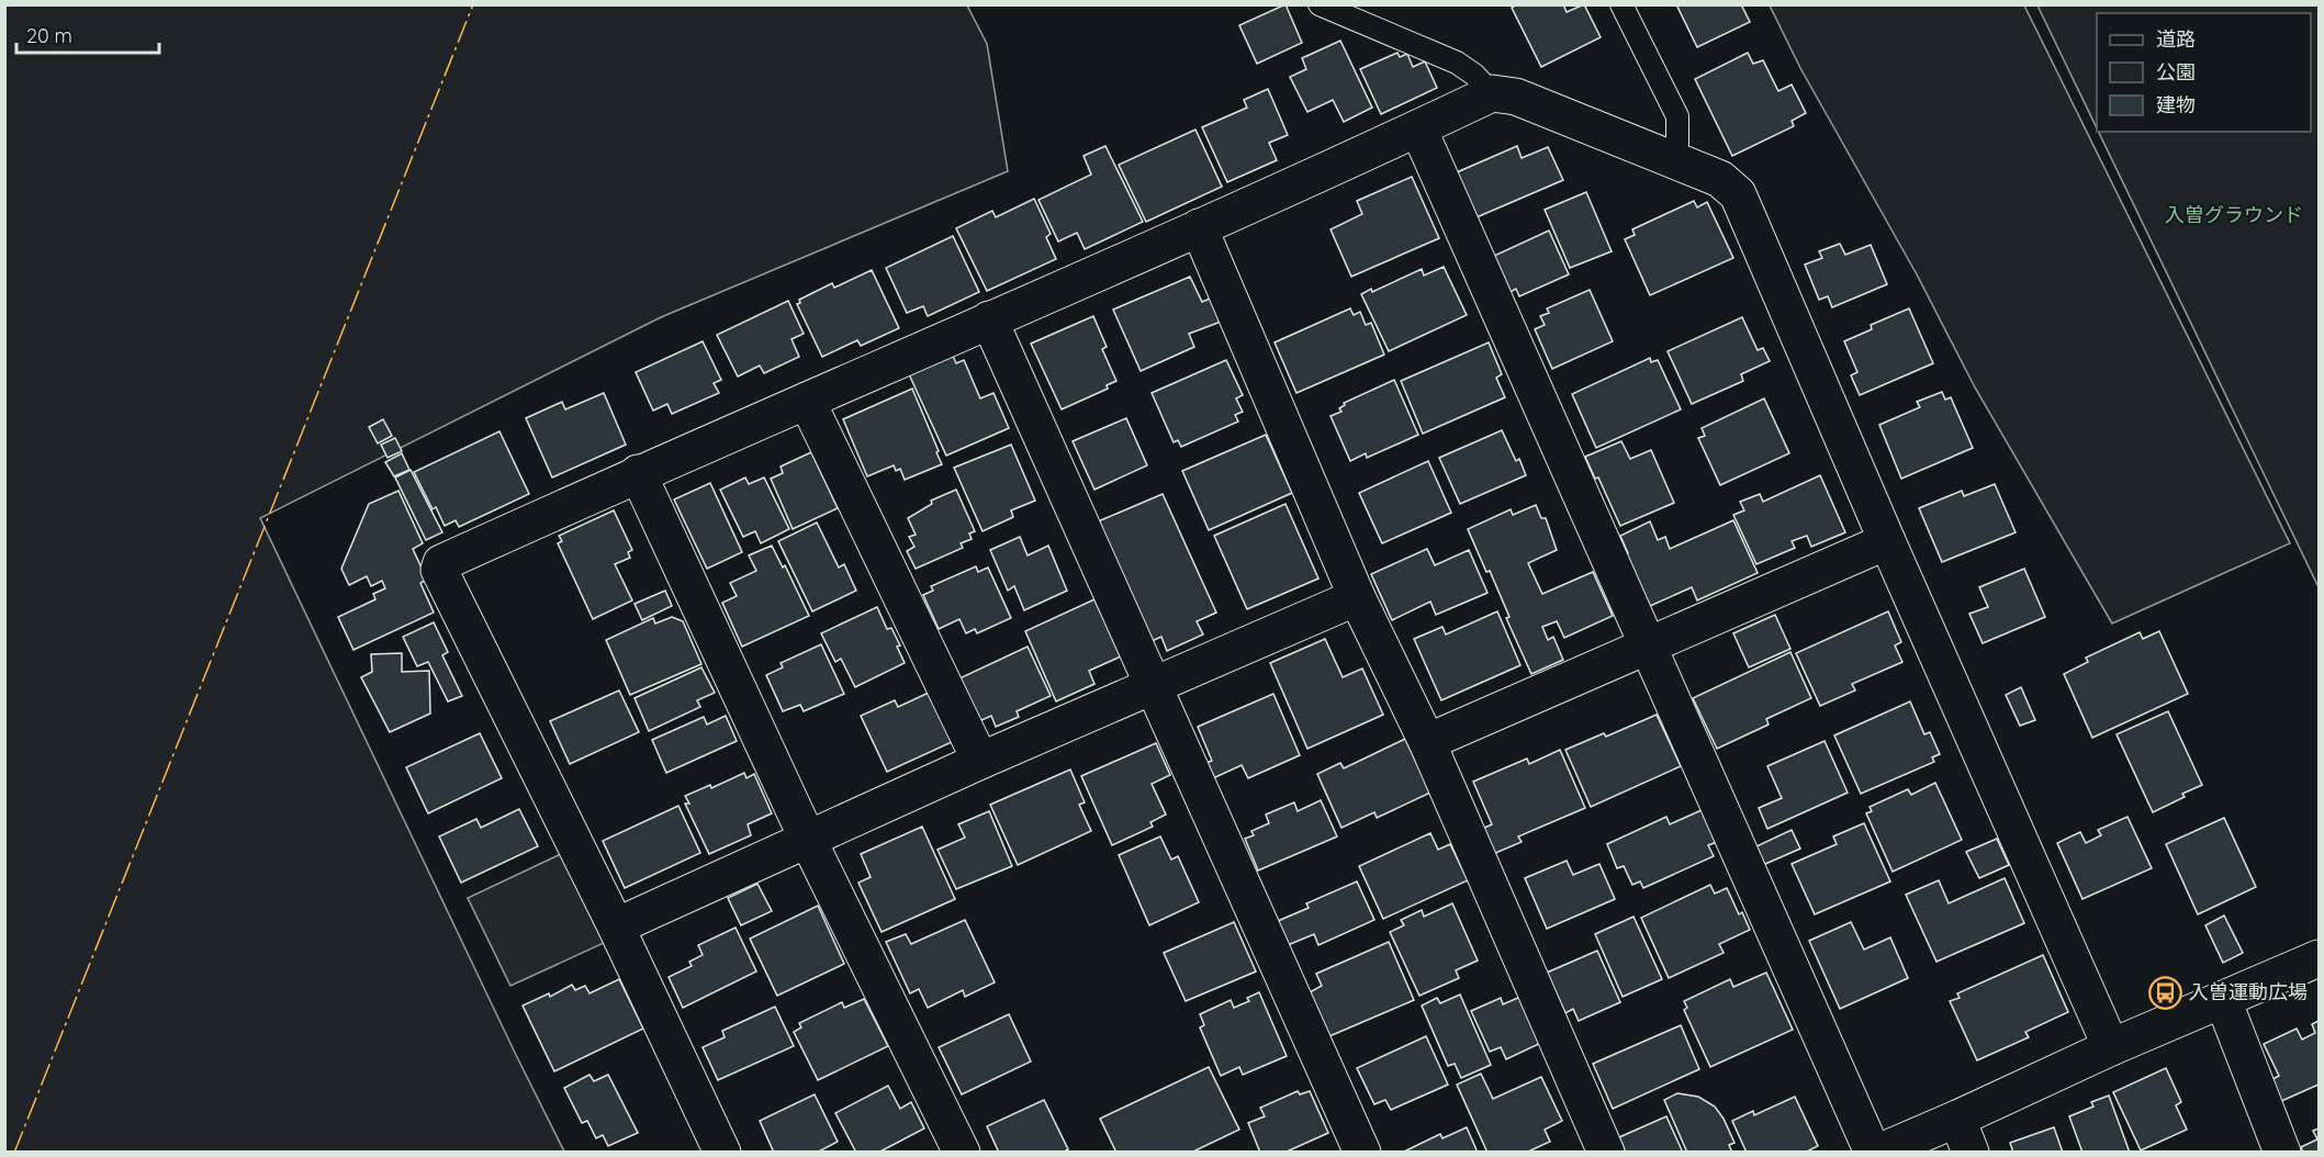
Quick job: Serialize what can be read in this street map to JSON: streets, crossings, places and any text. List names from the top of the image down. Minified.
{"parks":["入曽グラウンド"],"places":{"bus stop":["入曽運動広場"]},"legend":["道路","公園","建物"],"scale_bar":"20 m"}
